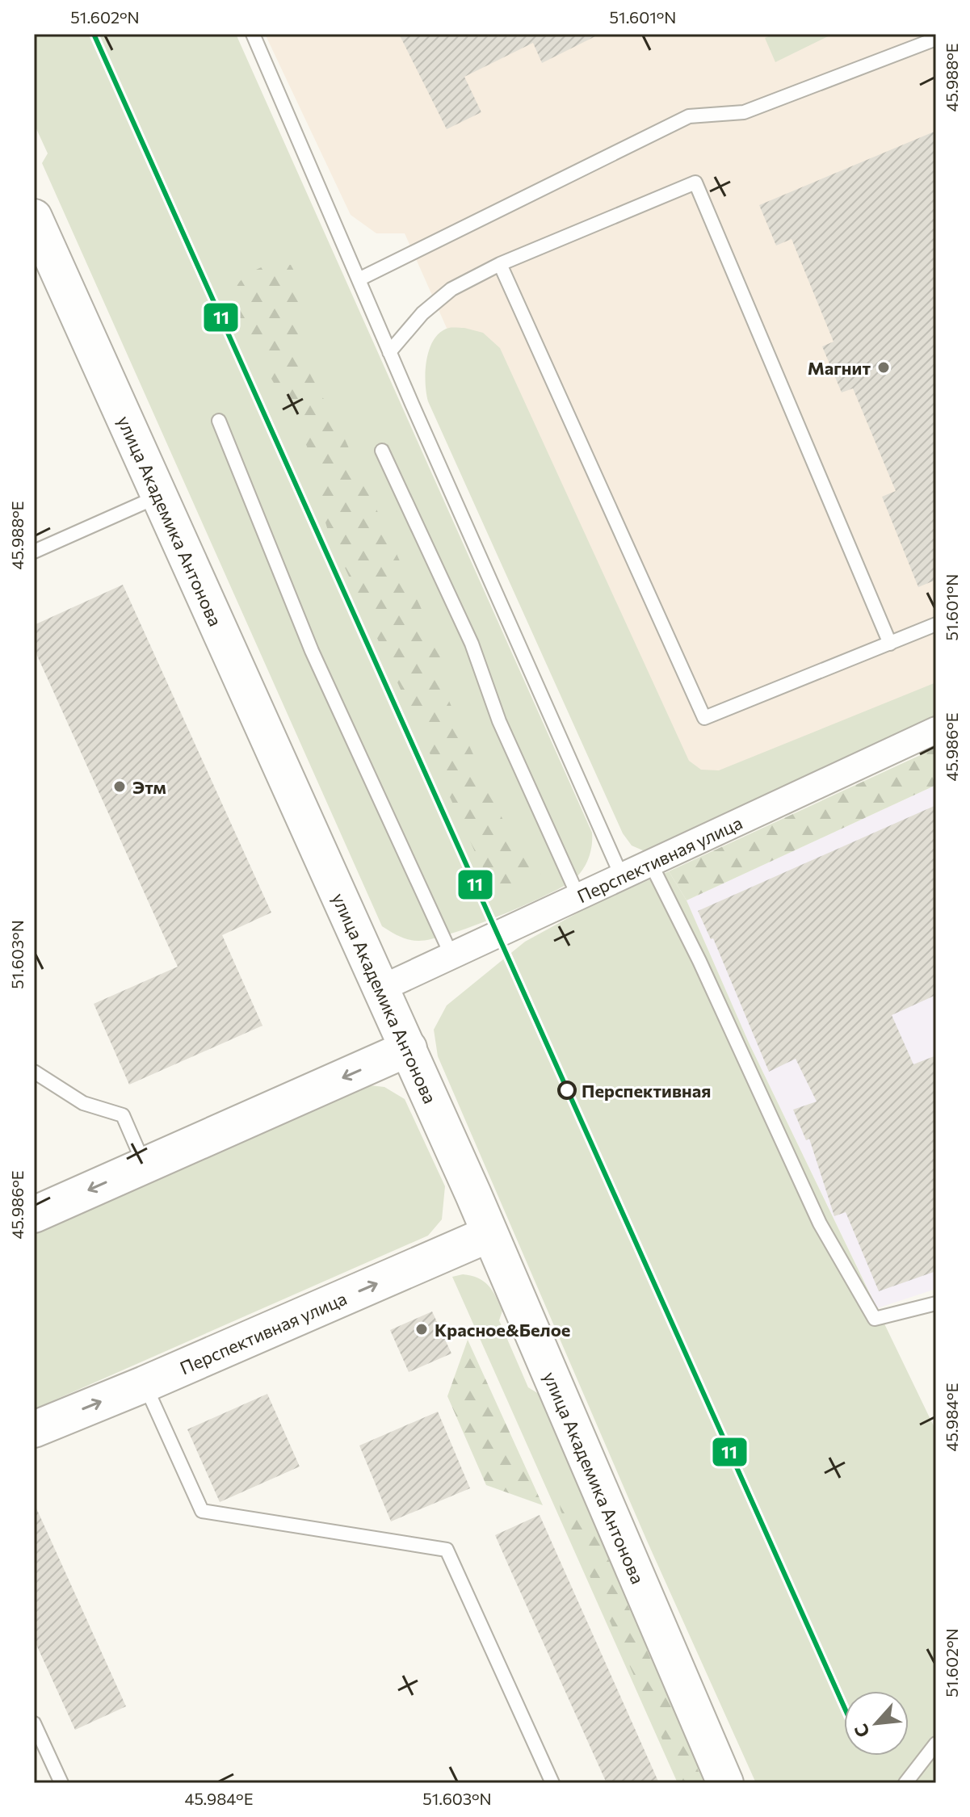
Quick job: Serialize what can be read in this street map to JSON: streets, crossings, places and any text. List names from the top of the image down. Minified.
{"streets":{"main road":["улица Академика Антонова","Перспективная улица"]},"crossings":[["улица Академика Антонова","Перспективная улица"]],"one_way":["Перспективная улица"],"places":["Магнит","Этм","Перспективная","Красное&Белое"],"lines":["transit line 11"],"north":"bottom left","coordinates":["51.602°N","51.601°N","45.988°E","45.986°E","51.603°N","45.984°E"]}
